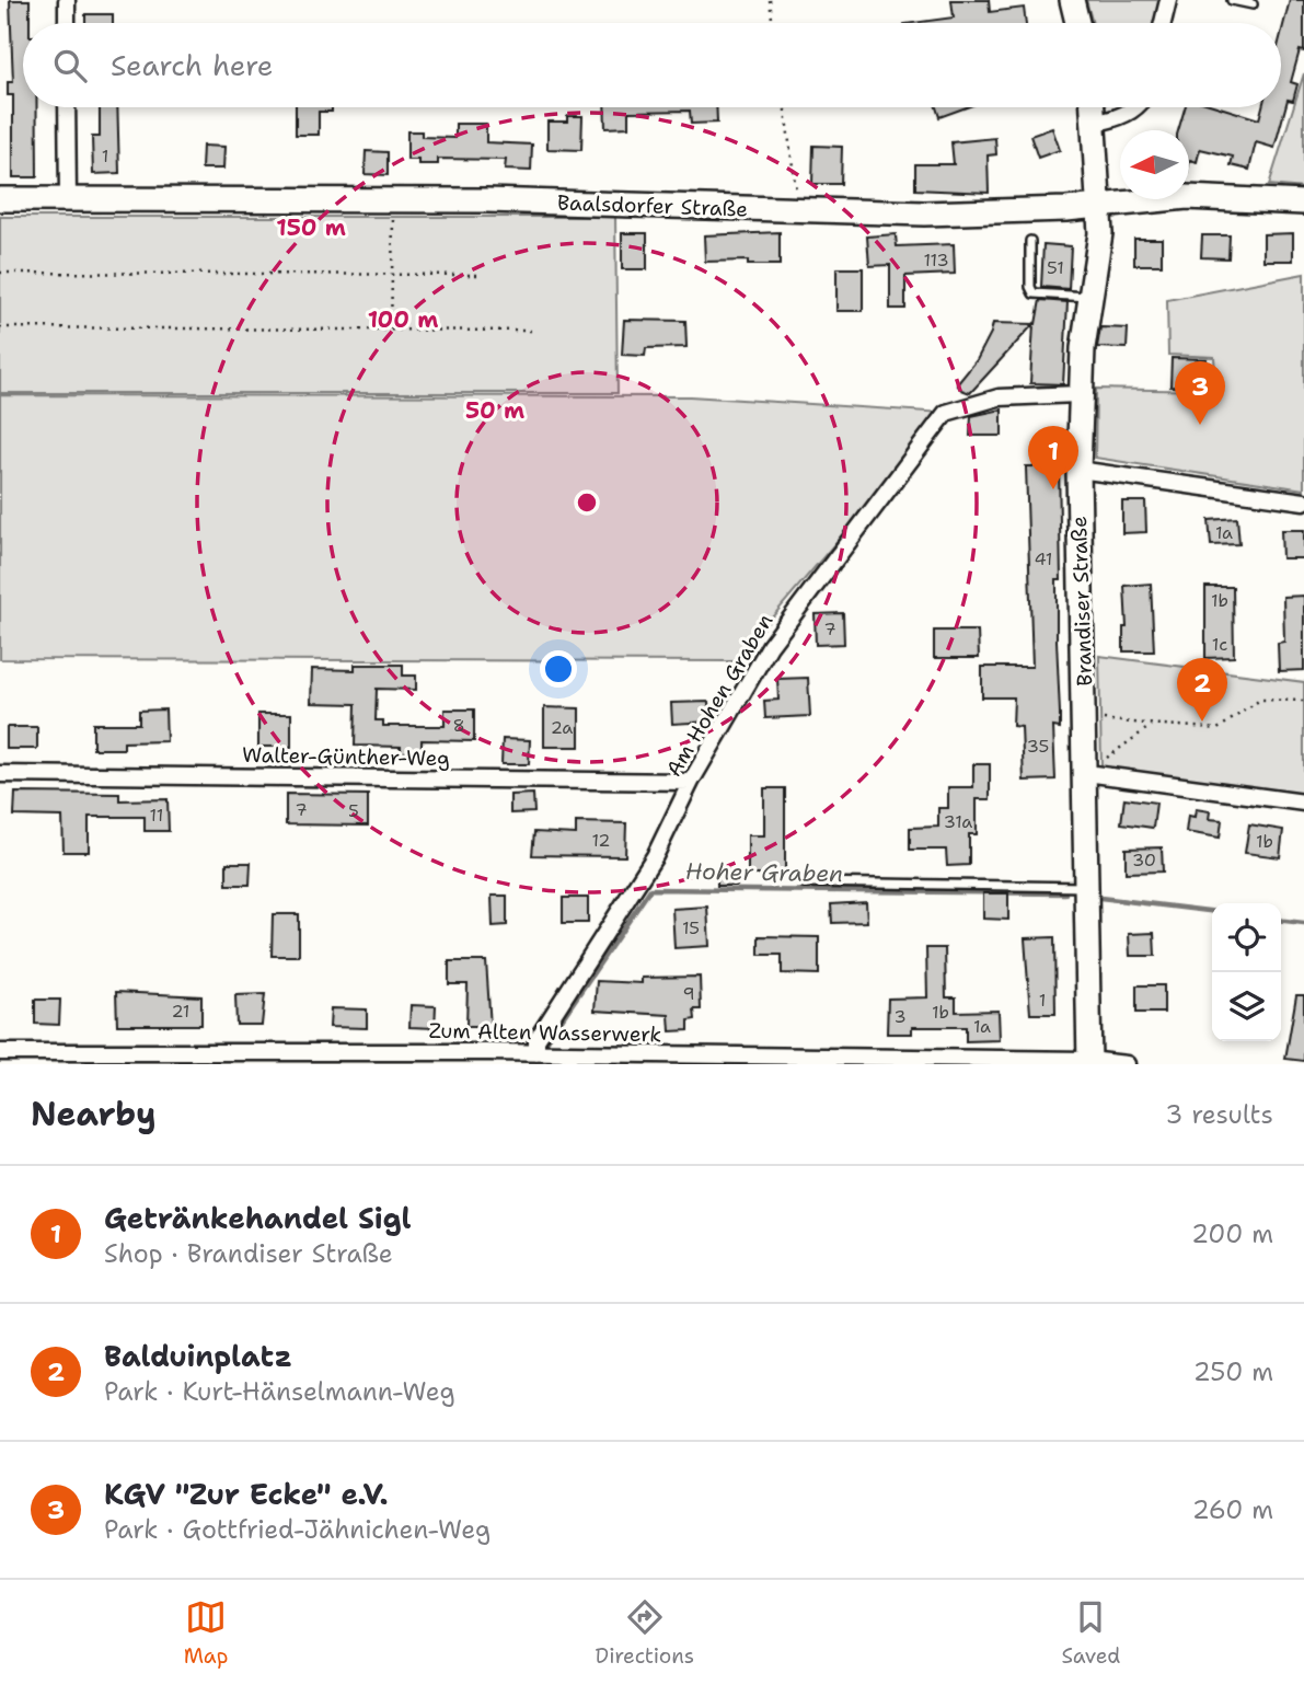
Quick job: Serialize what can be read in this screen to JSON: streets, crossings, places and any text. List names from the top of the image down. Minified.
{"streets":{"main road":["Baalsdorfer Straße","Brandiser Straße"],"street":["Am Hohen Graben","Walter-Günther-Weg","Zum Alten Wasserwerk"]},"crossings":[["Baalsdorfer Straße","Brandiser Straße"],["Brandiser Straße","Am Hohen Graben"],["Brandiser Straße","Zum Alten Wasserwerk"],["Am Hohen Graben","Walter-Günther-Weg"],["Am Hohen Graben","Zum Alten Wasserwerk"]],"water":["Hoher Graben"],"house_numbers":["1","113","51","1a","41","1b","7","1c","8","2a","35","7","5","11","31a","12","1b","30","15","9","1","21","1b","3","1a"],"north":"left","page":{"search":"Search here","pins":["3","1","2"],"heading":["Nearby","3 results"],"list":[{"mark":"1","name":"Getränkehandel Sigl","note":"Shop · Brandiser Straße","value":"200 m"},{"mark":"2","name":"Balduinplatz","note":"Park · Kurt-Hänselmann-Weg","value":"250 m"},{"mark":"3","name":"KGV \"Zur Ecke\" e.V.","note":"Park · Gottfried-Jähnichen-Weg","value":"260 m"}],"nav":["Map","Directions","Saved"]},"rings":["150 m","100 m","50 m"]}
